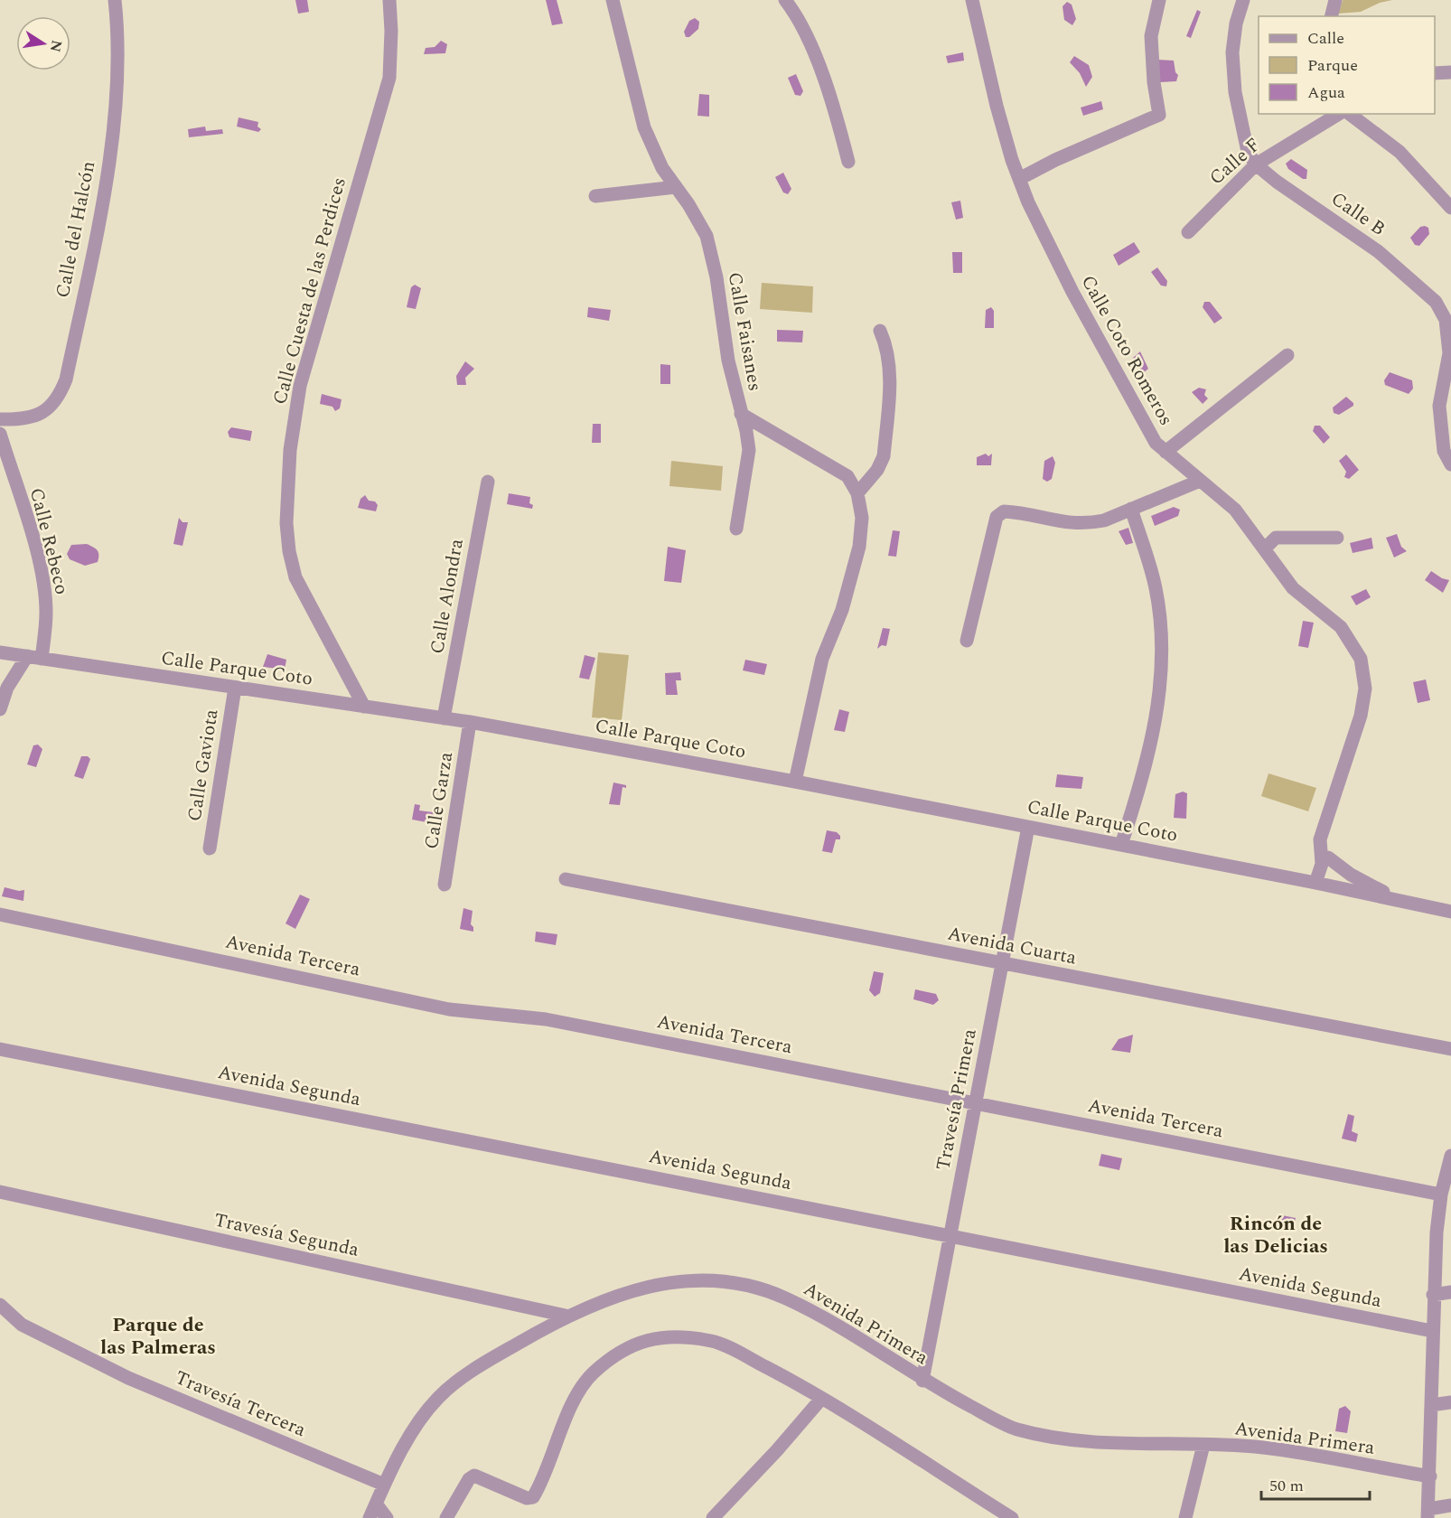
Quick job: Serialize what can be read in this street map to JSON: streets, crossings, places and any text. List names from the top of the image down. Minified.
{"streets":{"street":["Calle F","Calle B","Calle del Halcón","Calle Cuesta de las Perdices","Calle Faisanes","Calle Coto Romeros","Calle Rebeco","Calle Alondra","Calle Parque Coto","Calle Gaviota","Calle Garza","Avenida Cuarta","Avenida Tercera","Avenida Segunda","Travesía Primera","Travesía Segunda","Avenida Primera","Travesía Tercera"]},"crossings":[["Calle F","Calle B"],["Calle Cuesta de las Perdices","Calle Parque Coto"],["Calle Faisanes","Calle Parque Coto"],["Calle Rebeco","Calle Parque Coto"],["Calle Alondra","Calle Parque Coto"],["Calle Parque Coto","Calle Gaviota"],["Calle Parque Coto","Calle Garza"],["Calle Parque Coto","Travesía Primera"],["Avenida Cuarta","Travesía Primera"],["Avenida Tercera","Travesía Primera"],["Avenida Segunda","Travesía Primera"],["Travesía Primera","Avenida Primera"],["Travesía Segunda","Avenida Primera"],["Avenida Primera","Travesía Tercera"]],"districts":["Rincón de las Delicias","Parque de las Palmeras"],"legend":["Calle","Parque","Agua"],"scale_bar":"50 m","north":"right"}
